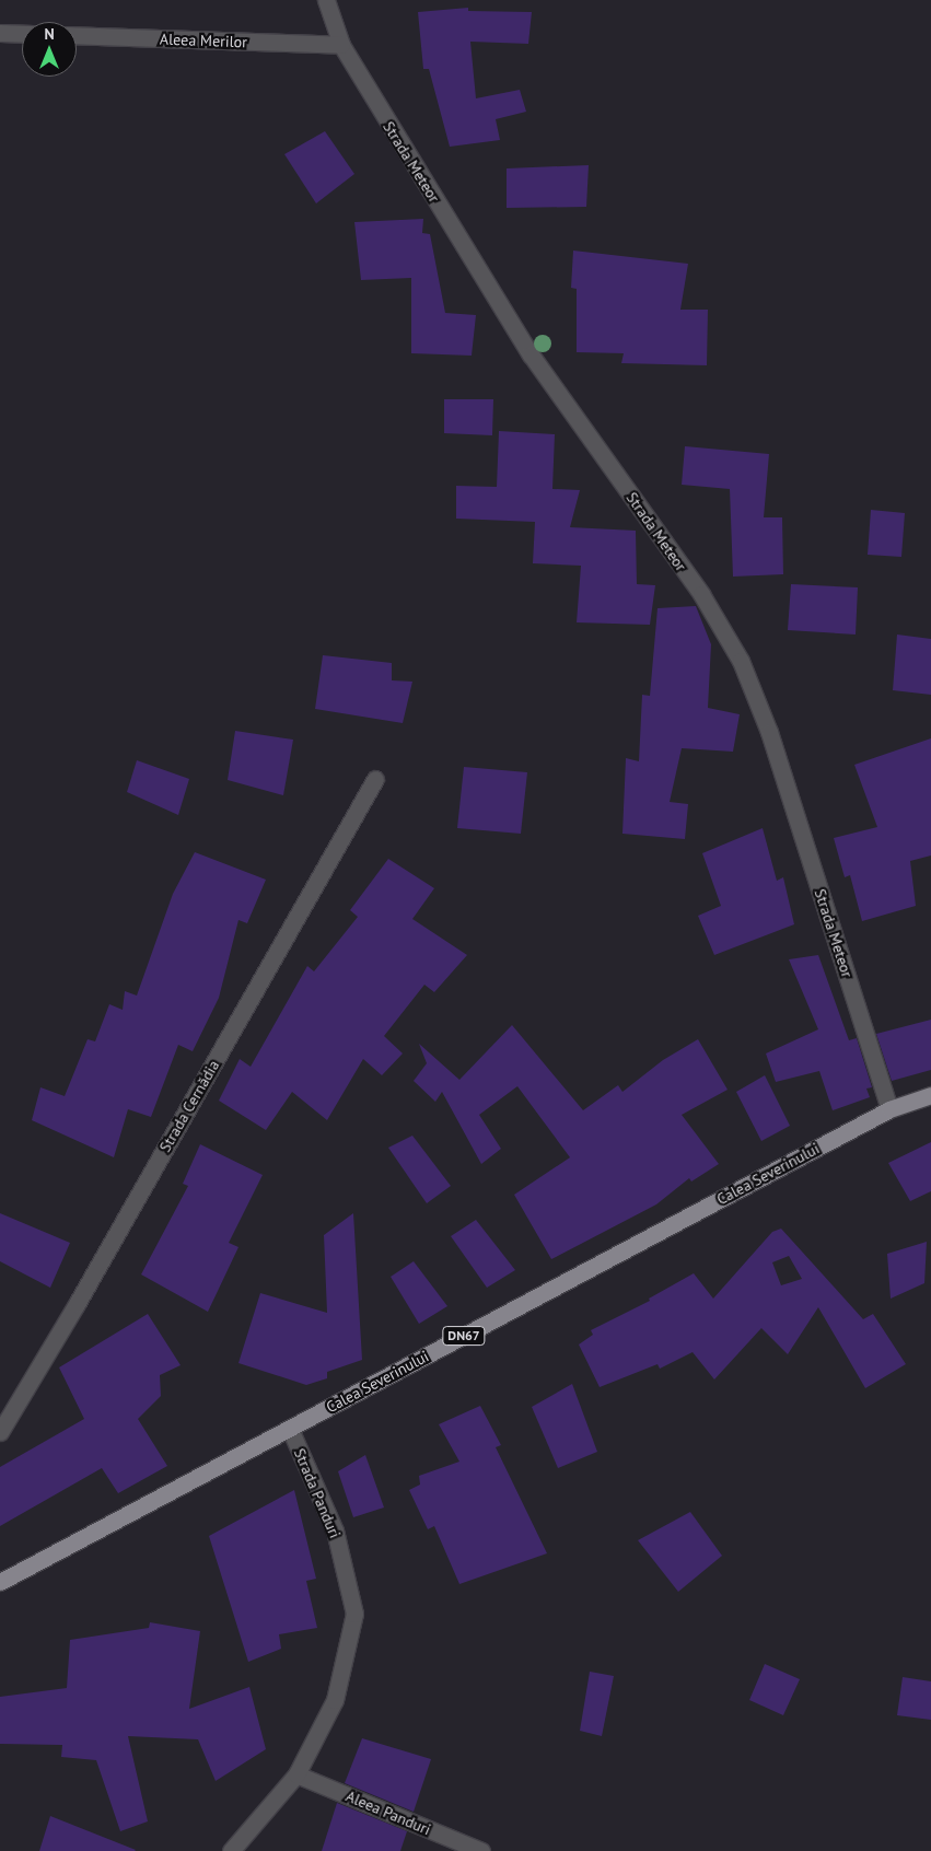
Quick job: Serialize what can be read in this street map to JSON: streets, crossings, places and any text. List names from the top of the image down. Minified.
{"streets":{"main road":["Calea Severinului","DN67"],"street":["Aleea Merilor","Strada Meteor","Strada Cernădia","Strada Panduri","Aleea Panduri"]},"crossings":[["Aleea Merilor","Strada Meteor"],["Strada Meteor","Calea Severinului"],["Calea Severinului","Strada Panduri"],["Strada Panduri","Aleea Panduri"]],"north":"top"}
